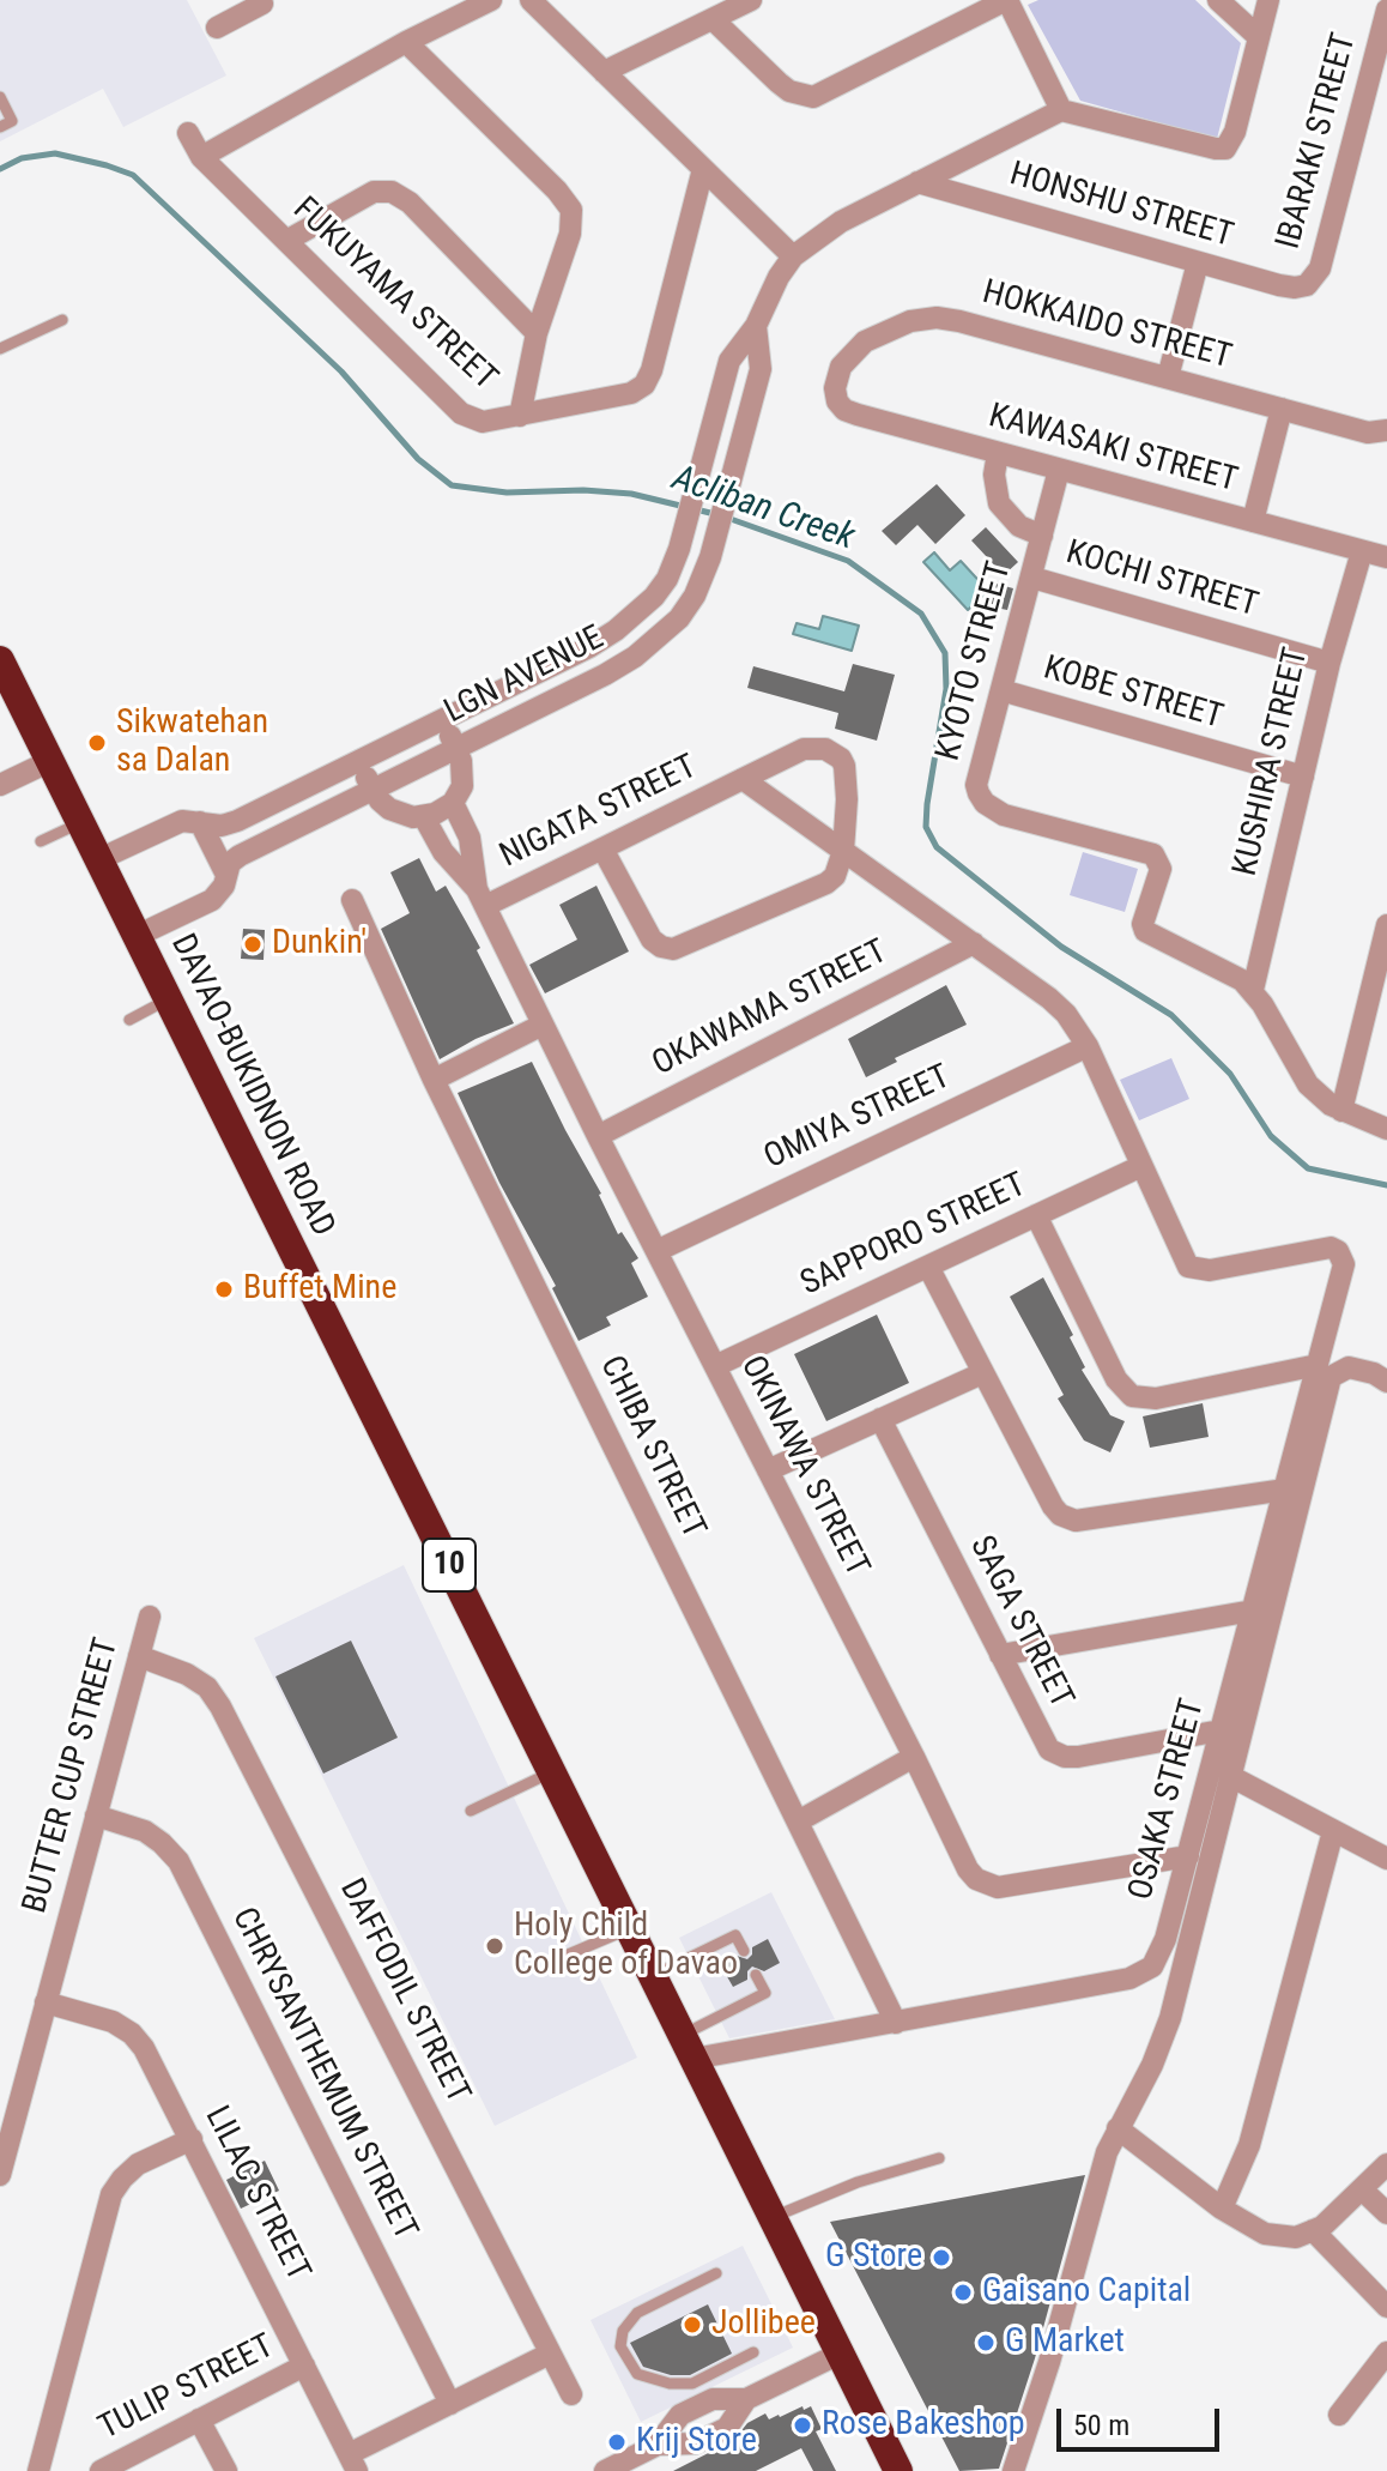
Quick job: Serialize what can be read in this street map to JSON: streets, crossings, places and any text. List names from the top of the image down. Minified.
{"streets":{"highway":["DAVAO-BUKIDNON ROAD","10"],"street":["IBARAKI STREET","HONSHU STREET","FUKUYAMA STREET","HOKKAIDO STREET","KAWASAKI STREET","KOCHI STREET","KYOTO STREET","LGN AVENUE","KOBE STREET","KUSHIRA STREET","NIGATA STREET","OKAWAMA STREET","OMIYA STREET","SAPPORO STREET","CHIBA STREET","OKINAWA STREET","SAGA STREET","BUTTER CUP STREET","OSAKA STREET","DAFFODIL STREET","CHRYSANTHEMUM STREET","LILAC STREET","TULIP STREET"]},"crossings":[["IBARAKI STREET","HONSHU STREET"],["HONSHU STREET","LGN AVENUE"],["HOKKAIDO STREET","KAWASAKI STREET"],["KAWASAKI STREET","KYOTO STREET"],["KAWASAKI STREET","KUSHIRA STREET"],["KOCHI STREET","KYOTO STREET"],["KOCHI STREET","KUSHIRA STREET"],["KYOTO STREET","KOBE STREET"],["KYOTO STREET","KUSHIRA STREET"],["LGN AVENUE","DAVAO-BUKIDNON ROAD"],["KOBE STREET","KUSHIRA STREET"],["NIGATA STREET","OKINAWA STREET"],["OKAWAMA STREET","OKINAWA STREET"],["DAVAO-BUKIDNON ROAD","OSAKA STREET"],["OMIYA STREET","OKINAWA STREET"],["SAPPORO STREET","OKINAWA STREET"],["SAPPORO STREET","OSAKA STREET"],["CHIBA STREET","OSAKA STREET"],["OKINAWA STREET","OSAKA STREET"],["SAGA STREET","OSAKA STREET"],["BUTTER CUP STREET","DAFFODIL STREET"],["BUTTER CUP STREET","CHRYSANTHEMUM STREET"],["BUTTER CUP STREET","LILAC STREET"],["LILAC STREET","TULIP STREET"]],"water":["Acliban Creek"],"places":["Sikwatehan sa Dalan","Dunkin'","Buffet Mine","Holy Child College of Davao","G Store","Gaisano Capital","Jollibee","G Market","Rose Bakeshop","Krij Store"],"scale_bar":"50 m"}
